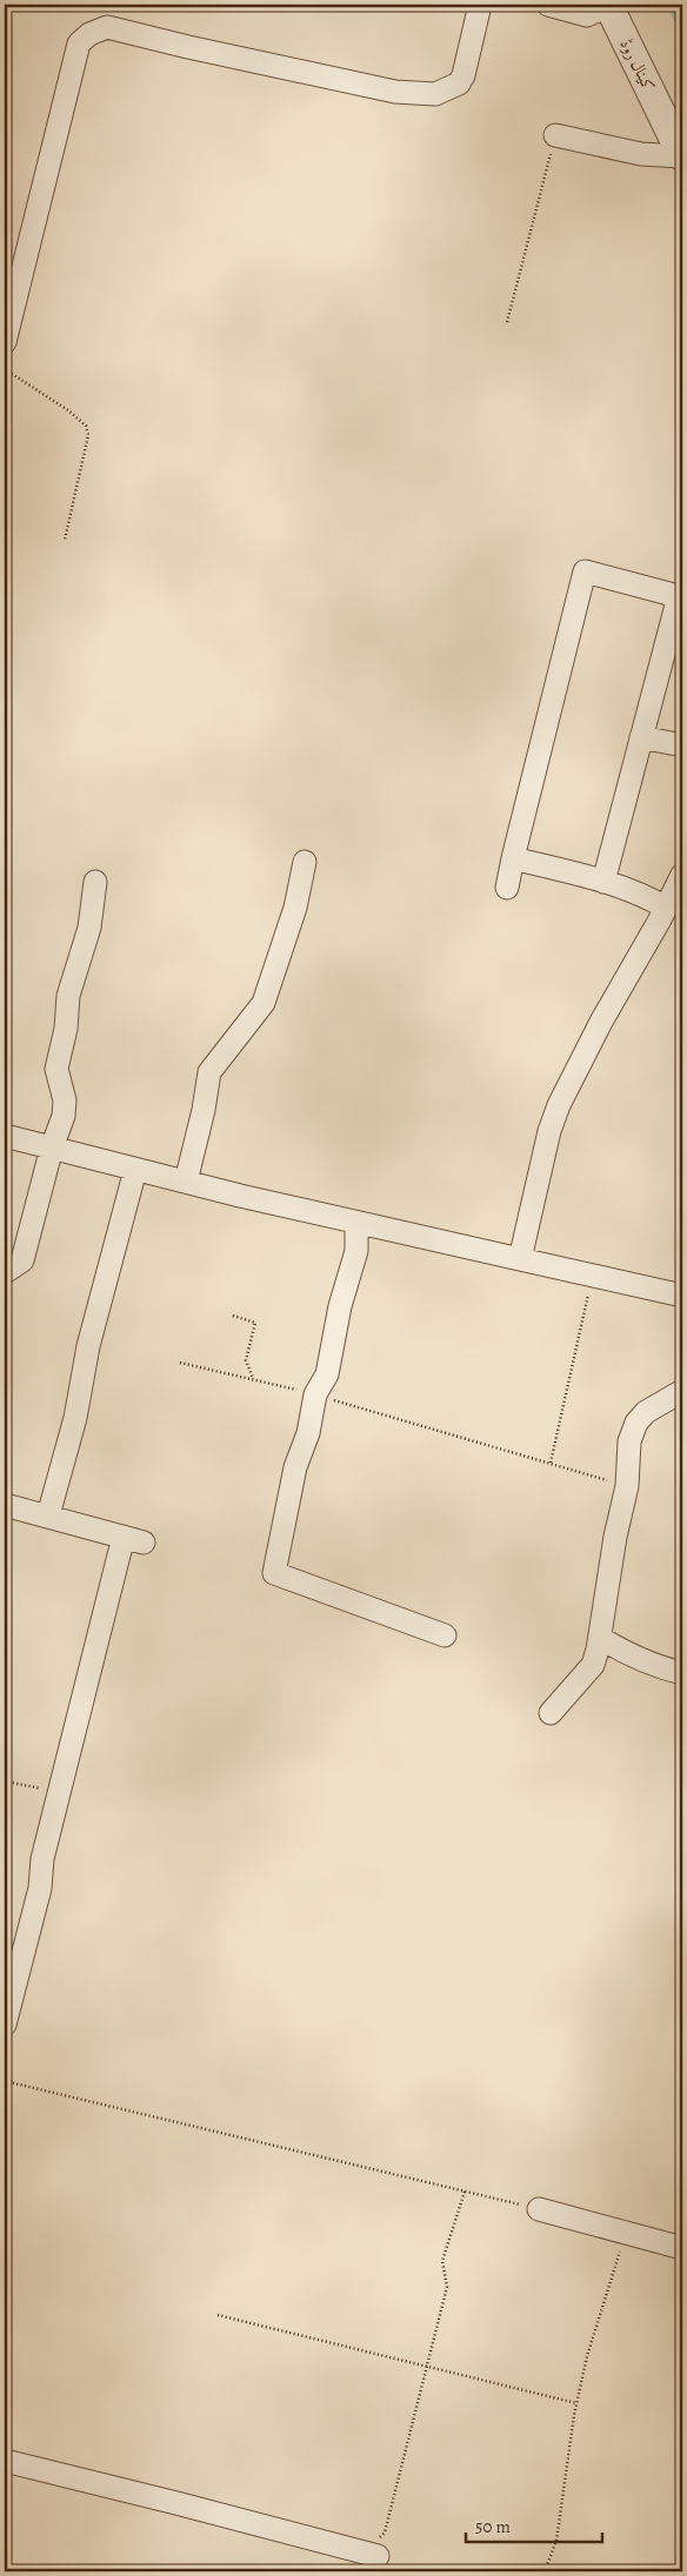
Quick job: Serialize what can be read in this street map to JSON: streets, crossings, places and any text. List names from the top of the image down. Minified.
{"streets":{"street":["کینال روڈ"]},"scale_bar":"50 m"}
